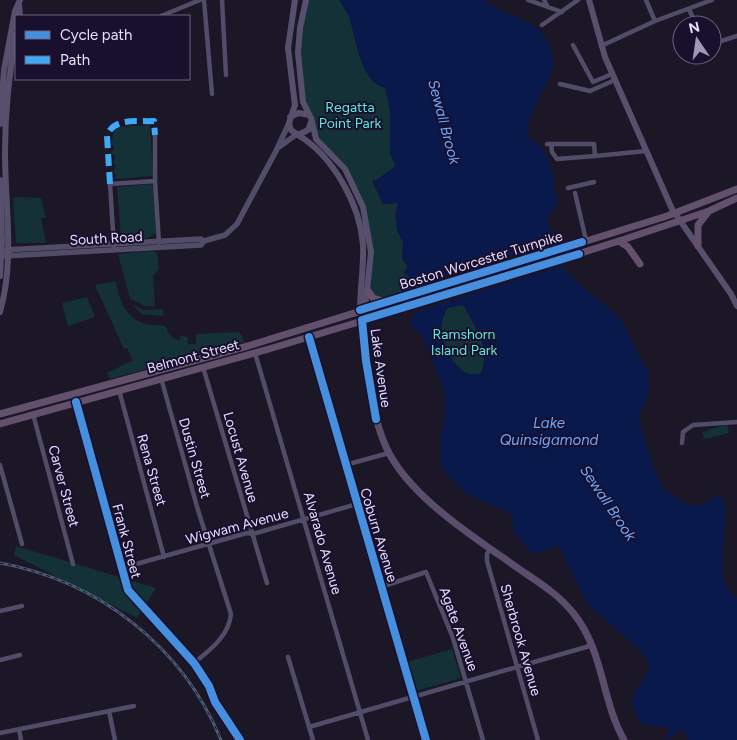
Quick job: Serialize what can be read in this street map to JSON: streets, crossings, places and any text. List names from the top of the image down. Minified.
{"streets":{"highway":["Boston Worcester Turnpike","Belmont Street"],"main road":["Lake Avenue"],"street":["South Road","Locust Avenue","Dustin Street","Rena Street","Carver Street","Wigwam Avenue","Coburn Avenue","Frank Street","Alvarado Avenue","Agate Avenue","Sherbrook Avenue"]},"crossings":[["Boston Worcester Turnpike","Belmont Street"],["Belmont Street","Lake Avenue"],["Belmont Street","Locust Avenue"],["Belmont Street","Dustin Street"],["Belmont Street","Rena Street"],["Belmont Street","Carver Street"],["Belmont Street","Coburn Avenue"],["Belmont Street","Frank Street"],["Belmont Street","Alvarado Avenue"],["Lake Avenue","Sherbrook Avenue"],["Locust Avenue","Wigwam Avenue"],["Dustin Street","Wigwam Avenue"],["Dustin Street","Frank Street"],["Rena Street","Wigwam Avenue"],["Wigwam Avenue","Coburn Avenue"],["Wigwam Avenue","Frank Street"],["Wigwam Avenue","Alvarado Avenue"],["Coburn Avenue","Agate Avenue"]],"water":["Sewall Brook","Lake Quinsigamond"],"parks":["Regatta Point Park","Ramshorn Island Park"],"legend":["Cycle path","Path"],"north":"top"}
